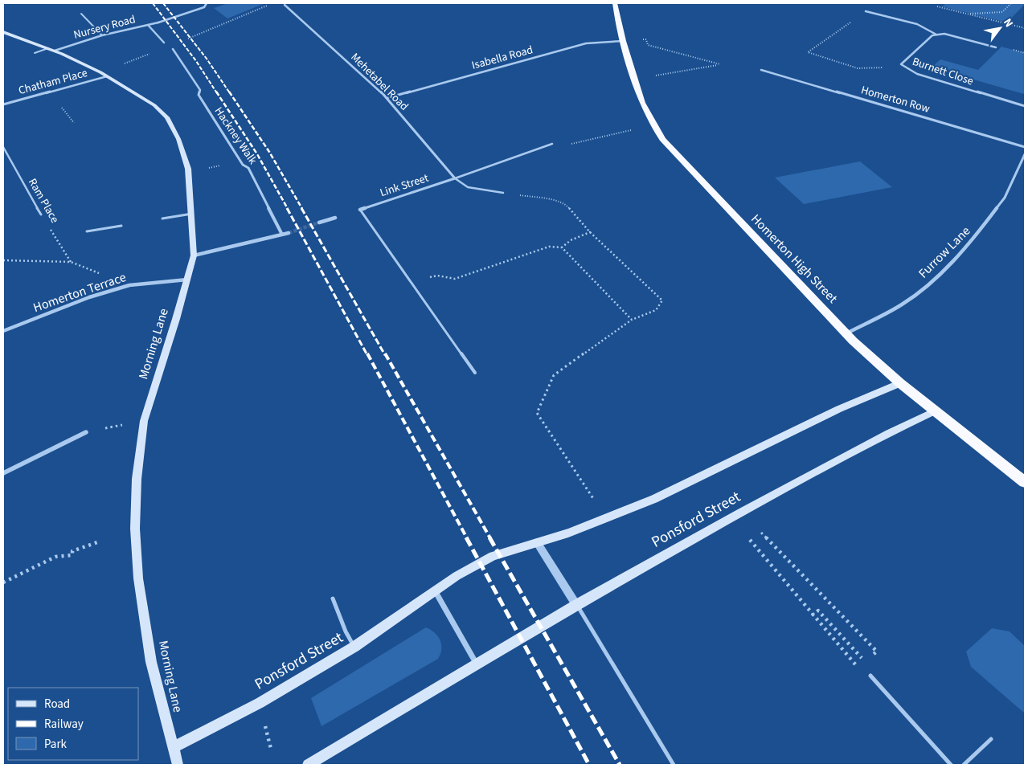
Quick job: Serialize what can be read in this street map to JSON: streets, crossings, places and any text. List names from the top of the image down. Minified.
{"streets":{"highway":["Homerton High Street"],"main road":["Morning Lane","Ponsford Street"],"street":["Nursery Road","Isabella Road","Burnett Close","Chatham Place","Mehetabel Road","Homerton Row","Hackney Walk","Link Street","Furrow Lane","Homerton Terrace"],"lane":["Ram Place"]},"crossings":[["Nursery Road","Morning Lane"],["Isabella Road","Mehetabel Road"],["Isabella Road","Homerton High Street"],["Chatham Place","Morning Lane"],["Mehetabel Road","Link Street"],["Furrow Lane","Homerton High Street"],["Homerton High Street","Ponsford Street"],["Homerton Terrace","Morning Lane"],["Morning Lane","Ponsford Street"]],"legend":["Road","Railway","Park"],"north":"top right"}
